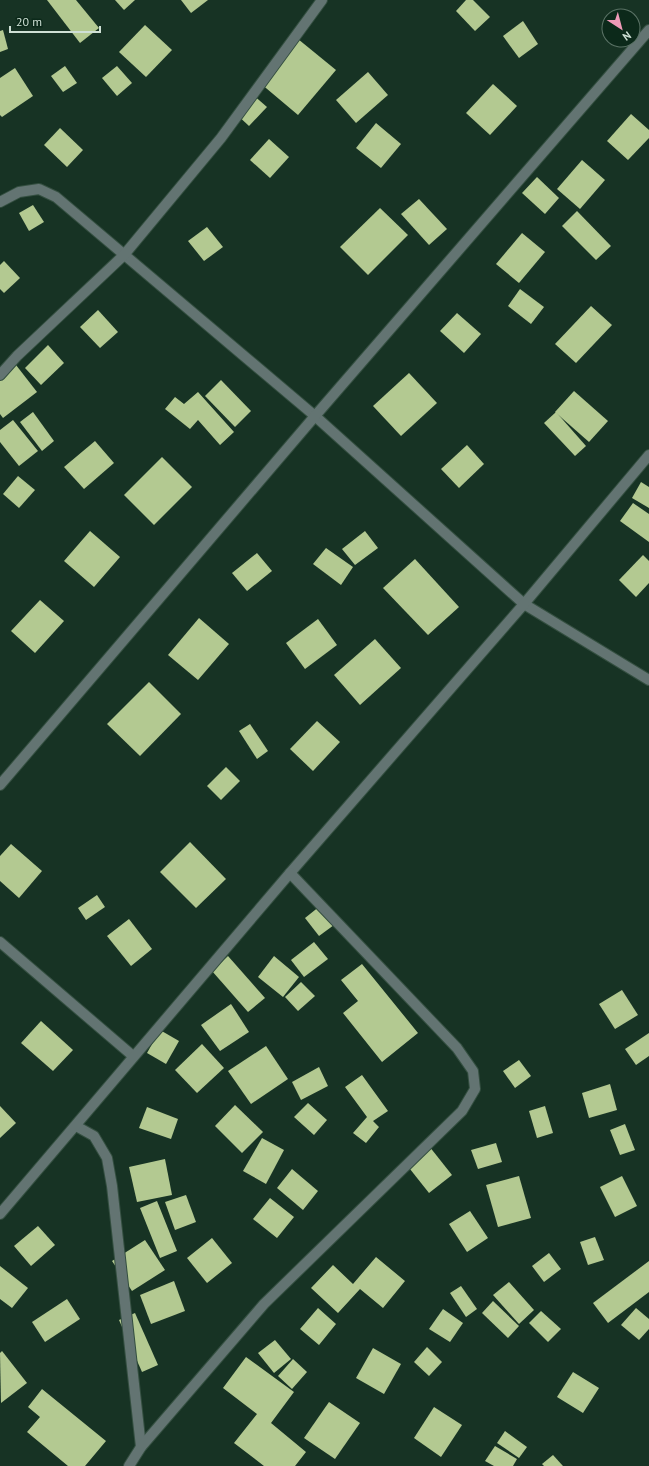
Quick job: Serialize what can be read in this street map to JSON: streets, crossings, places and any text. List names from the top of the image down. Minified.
{"scale_bar":"20 m","north":"bottom right"}
